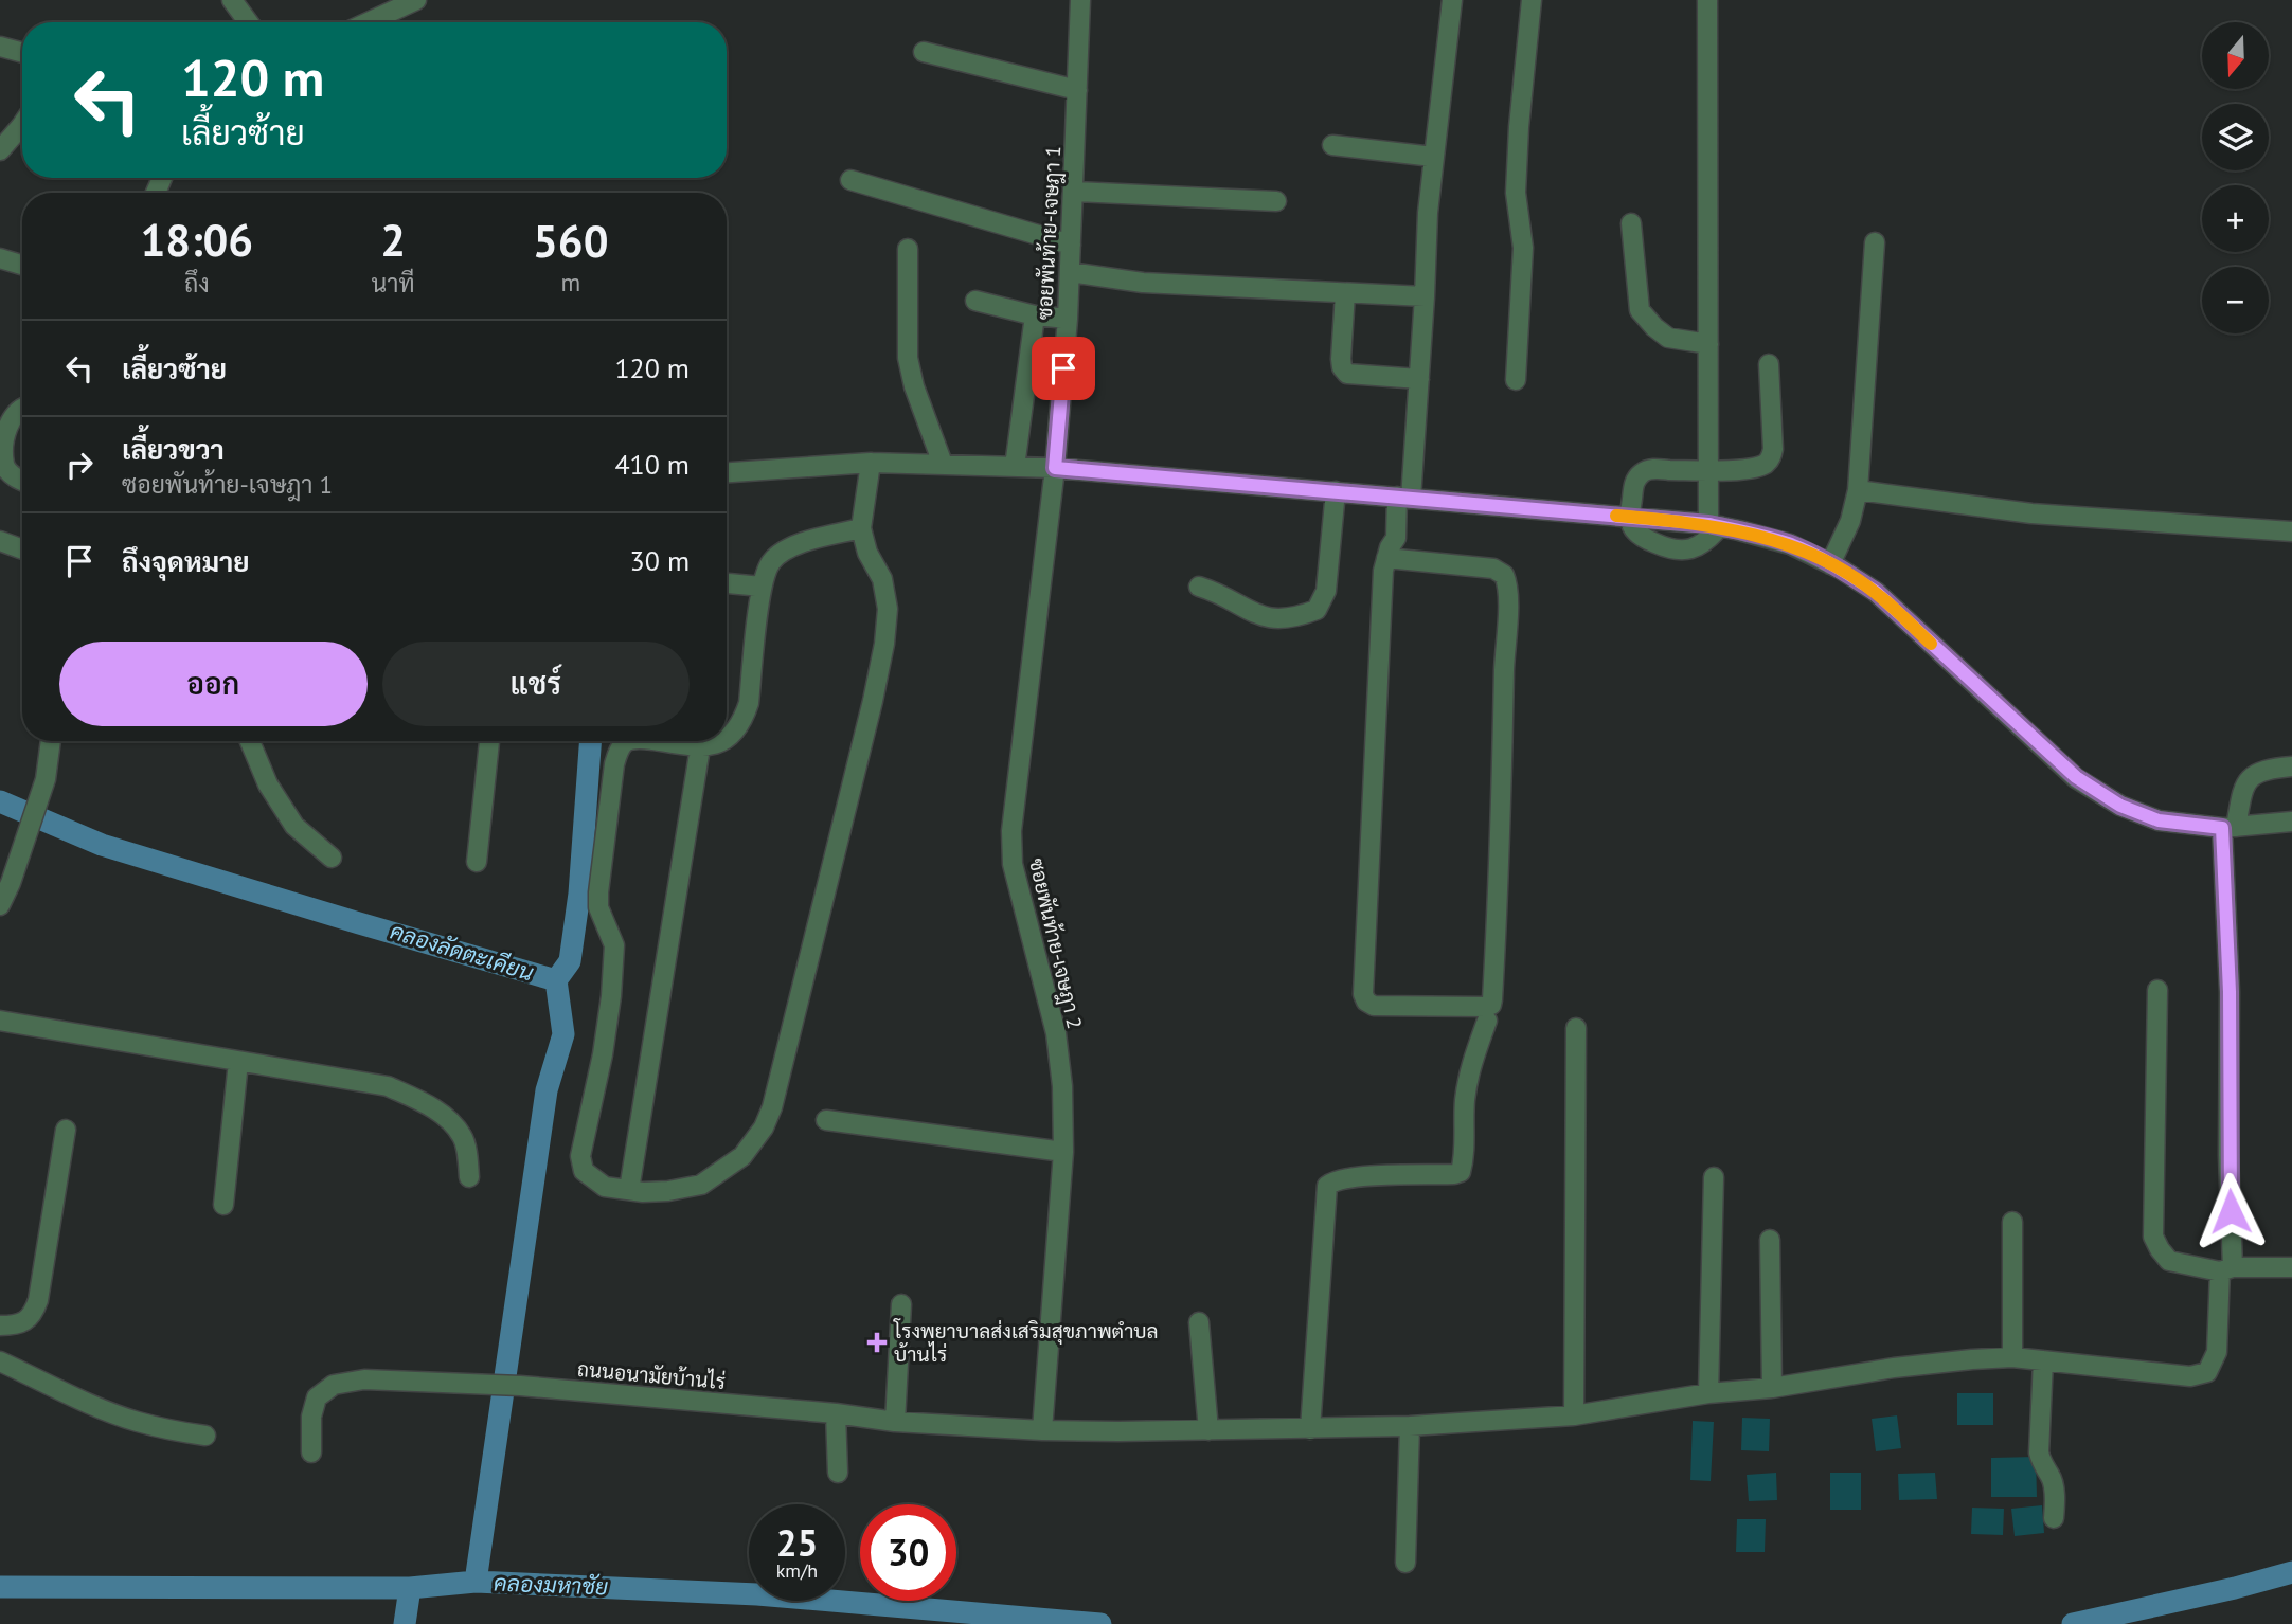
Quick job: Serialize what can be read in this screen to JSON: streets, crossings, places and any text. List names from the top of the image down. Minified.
{"streets":{"street":["ซอยพันท้าย-เจษฎา 1","ซอยพันท้าย-เจษฎา 2","ถนนอนามัยบ้านไร่"]},"crossings":[["ซอยพันท้าย-เจษฎา 1","ซอยพันท้าย-เจษฎา 2"],["ซอยพันท้าย-เจษฎา 2","ถนนอนามัยบ้านไร่"]],"water":["คลองลัดตะเคียน","คลองมหาชัย"],"places":{"health":["โรงพยาบาลส่งเสริมสุขภาพตำบล บ้านไร่"]},"north":"bottom","page":{"map_buttons":["+","−"],"turn":["120 m","เลี้ยวซ้าย"],"eta":["18:06","ถึง","2","นาที","560","m"],"list":[{"name":"เลี้ยวซ้าย","value":"120 m"},{"name":"เลี้ยวขวา","note":"ซอยพันท้าย-เจษฎา 1","value":"410 m"},{"name":"ถึงจุดหมาย","value":"30 m"}],"buttons":["ออก","แชร์"],"speed":"25 km/h","limit":"30"}}
